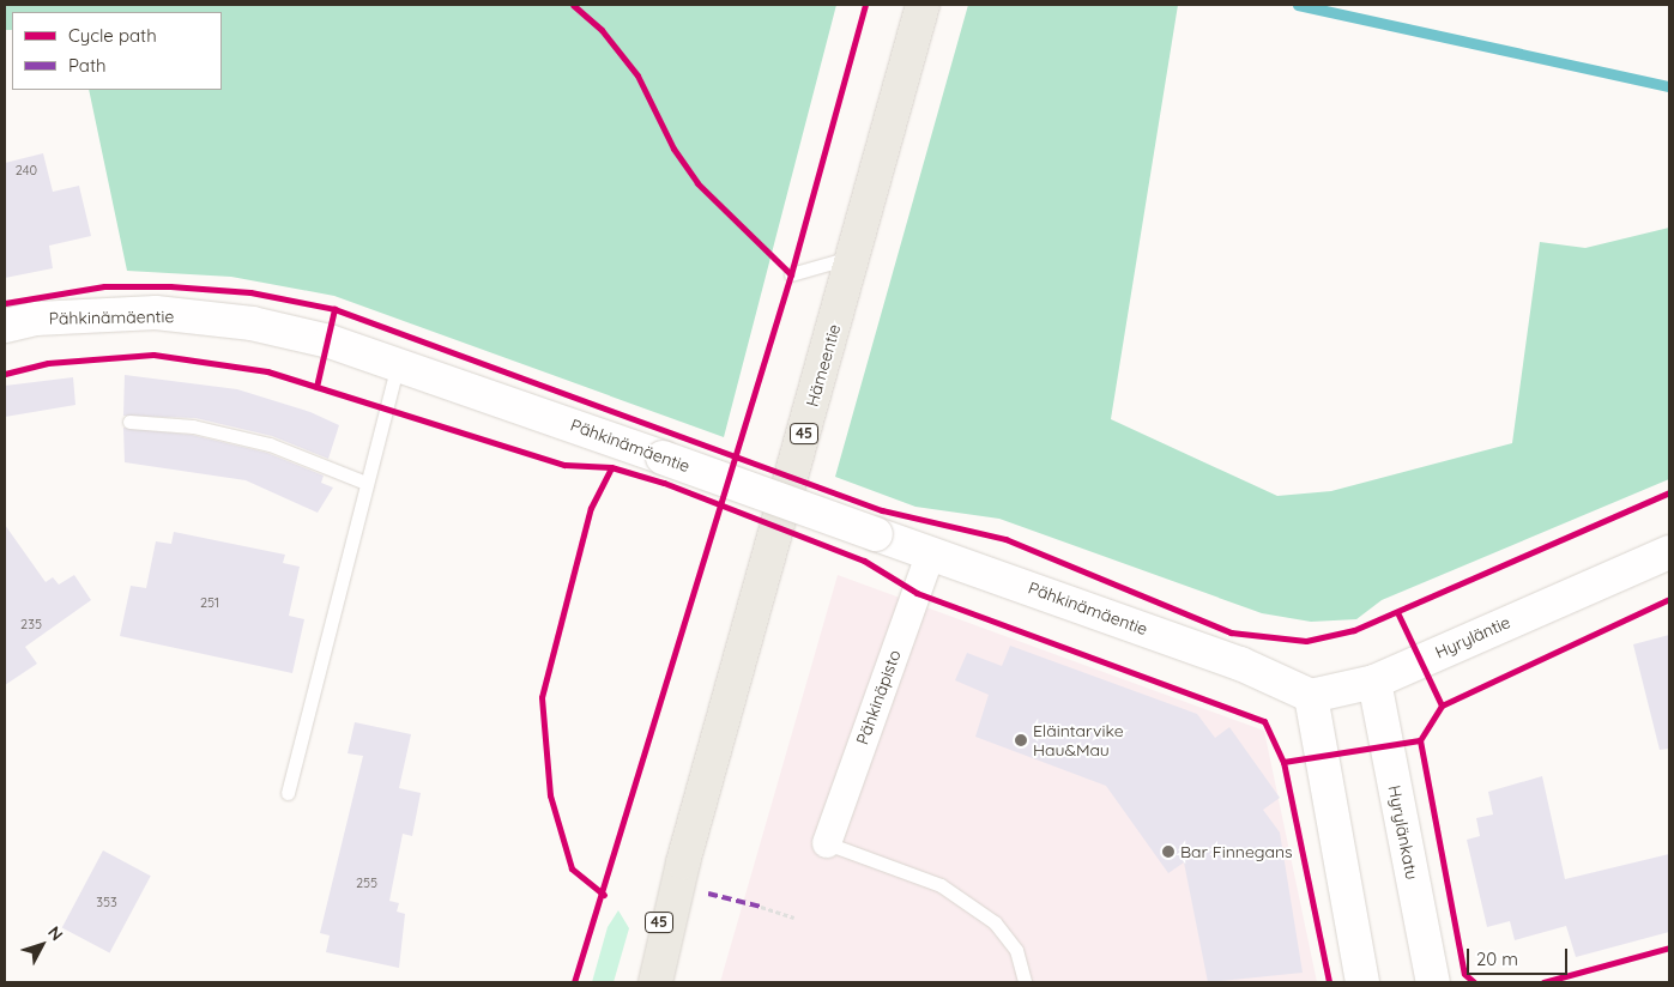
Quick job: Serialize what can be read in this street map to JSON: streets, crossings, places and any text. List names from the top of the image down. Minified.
{"streets":{"main road":["Hämeentie","45"],"street":["Pähkinämäentie","Hyryläntie","Pähkinäpisto","Hyrylänkatu"]},"crossings":[["Pähkinämäentie","Hyryläntie"],["Pähkinämäentie","Pähkinäpisto"],["Hyryläntie","Hyrylänkatu"]],"places":["Eläintarvike Hau&Mau","Bar Finnegans"],"house_numbers":["240","251","235","255","353"],"legend":["Cycle path","Path"],"scale_bar":"20 m","north":"top right"}
